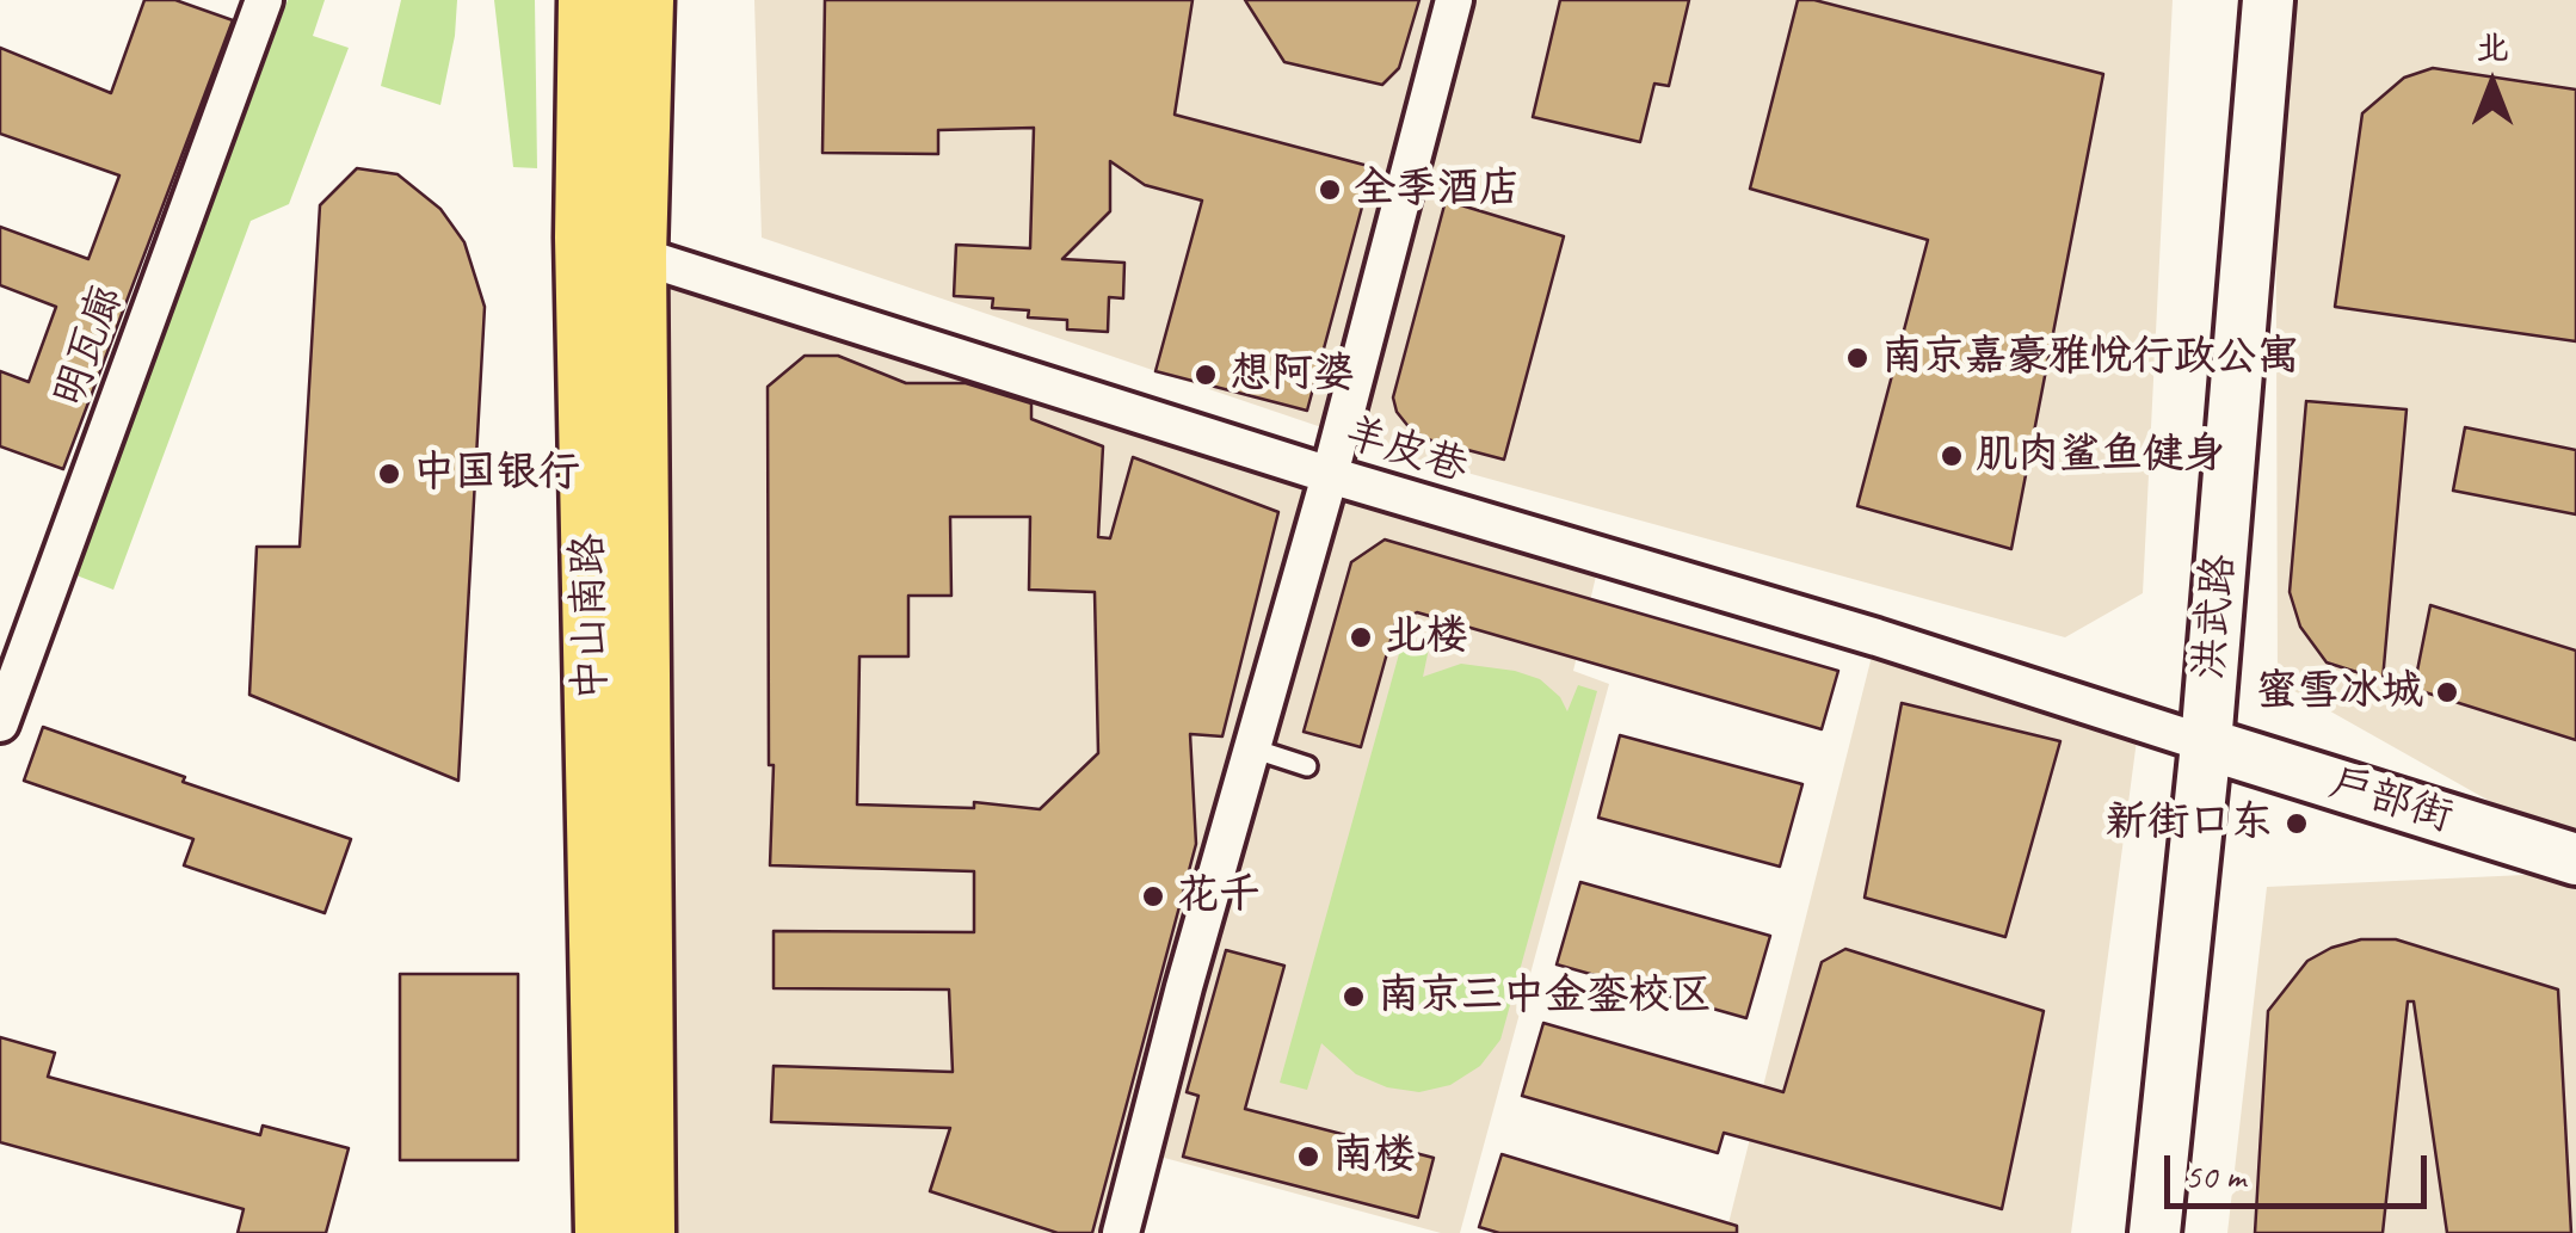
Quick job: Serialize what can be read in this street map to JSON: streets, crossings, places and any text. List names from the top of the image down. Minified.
{"streets":{"main road":["中山南路","洪武路","户部街"],"street":["明瓦廊","羊皮巷"]},"crossings":[["羊皮巷","中山南路"],["羊皮巷","洪武路"],["羊皮巷","户部街"],["洪武路","户部街"]],"places":["全季酒店","南京嘉豪雅悦行政公寓","想阿婆","肌肉鲨鱼健身","中国银行","北楼","蜜雪冰城","新街口东","花千","南京三中金銮校区","南楼"],"scale_bar":"50 m","north":"top"}
